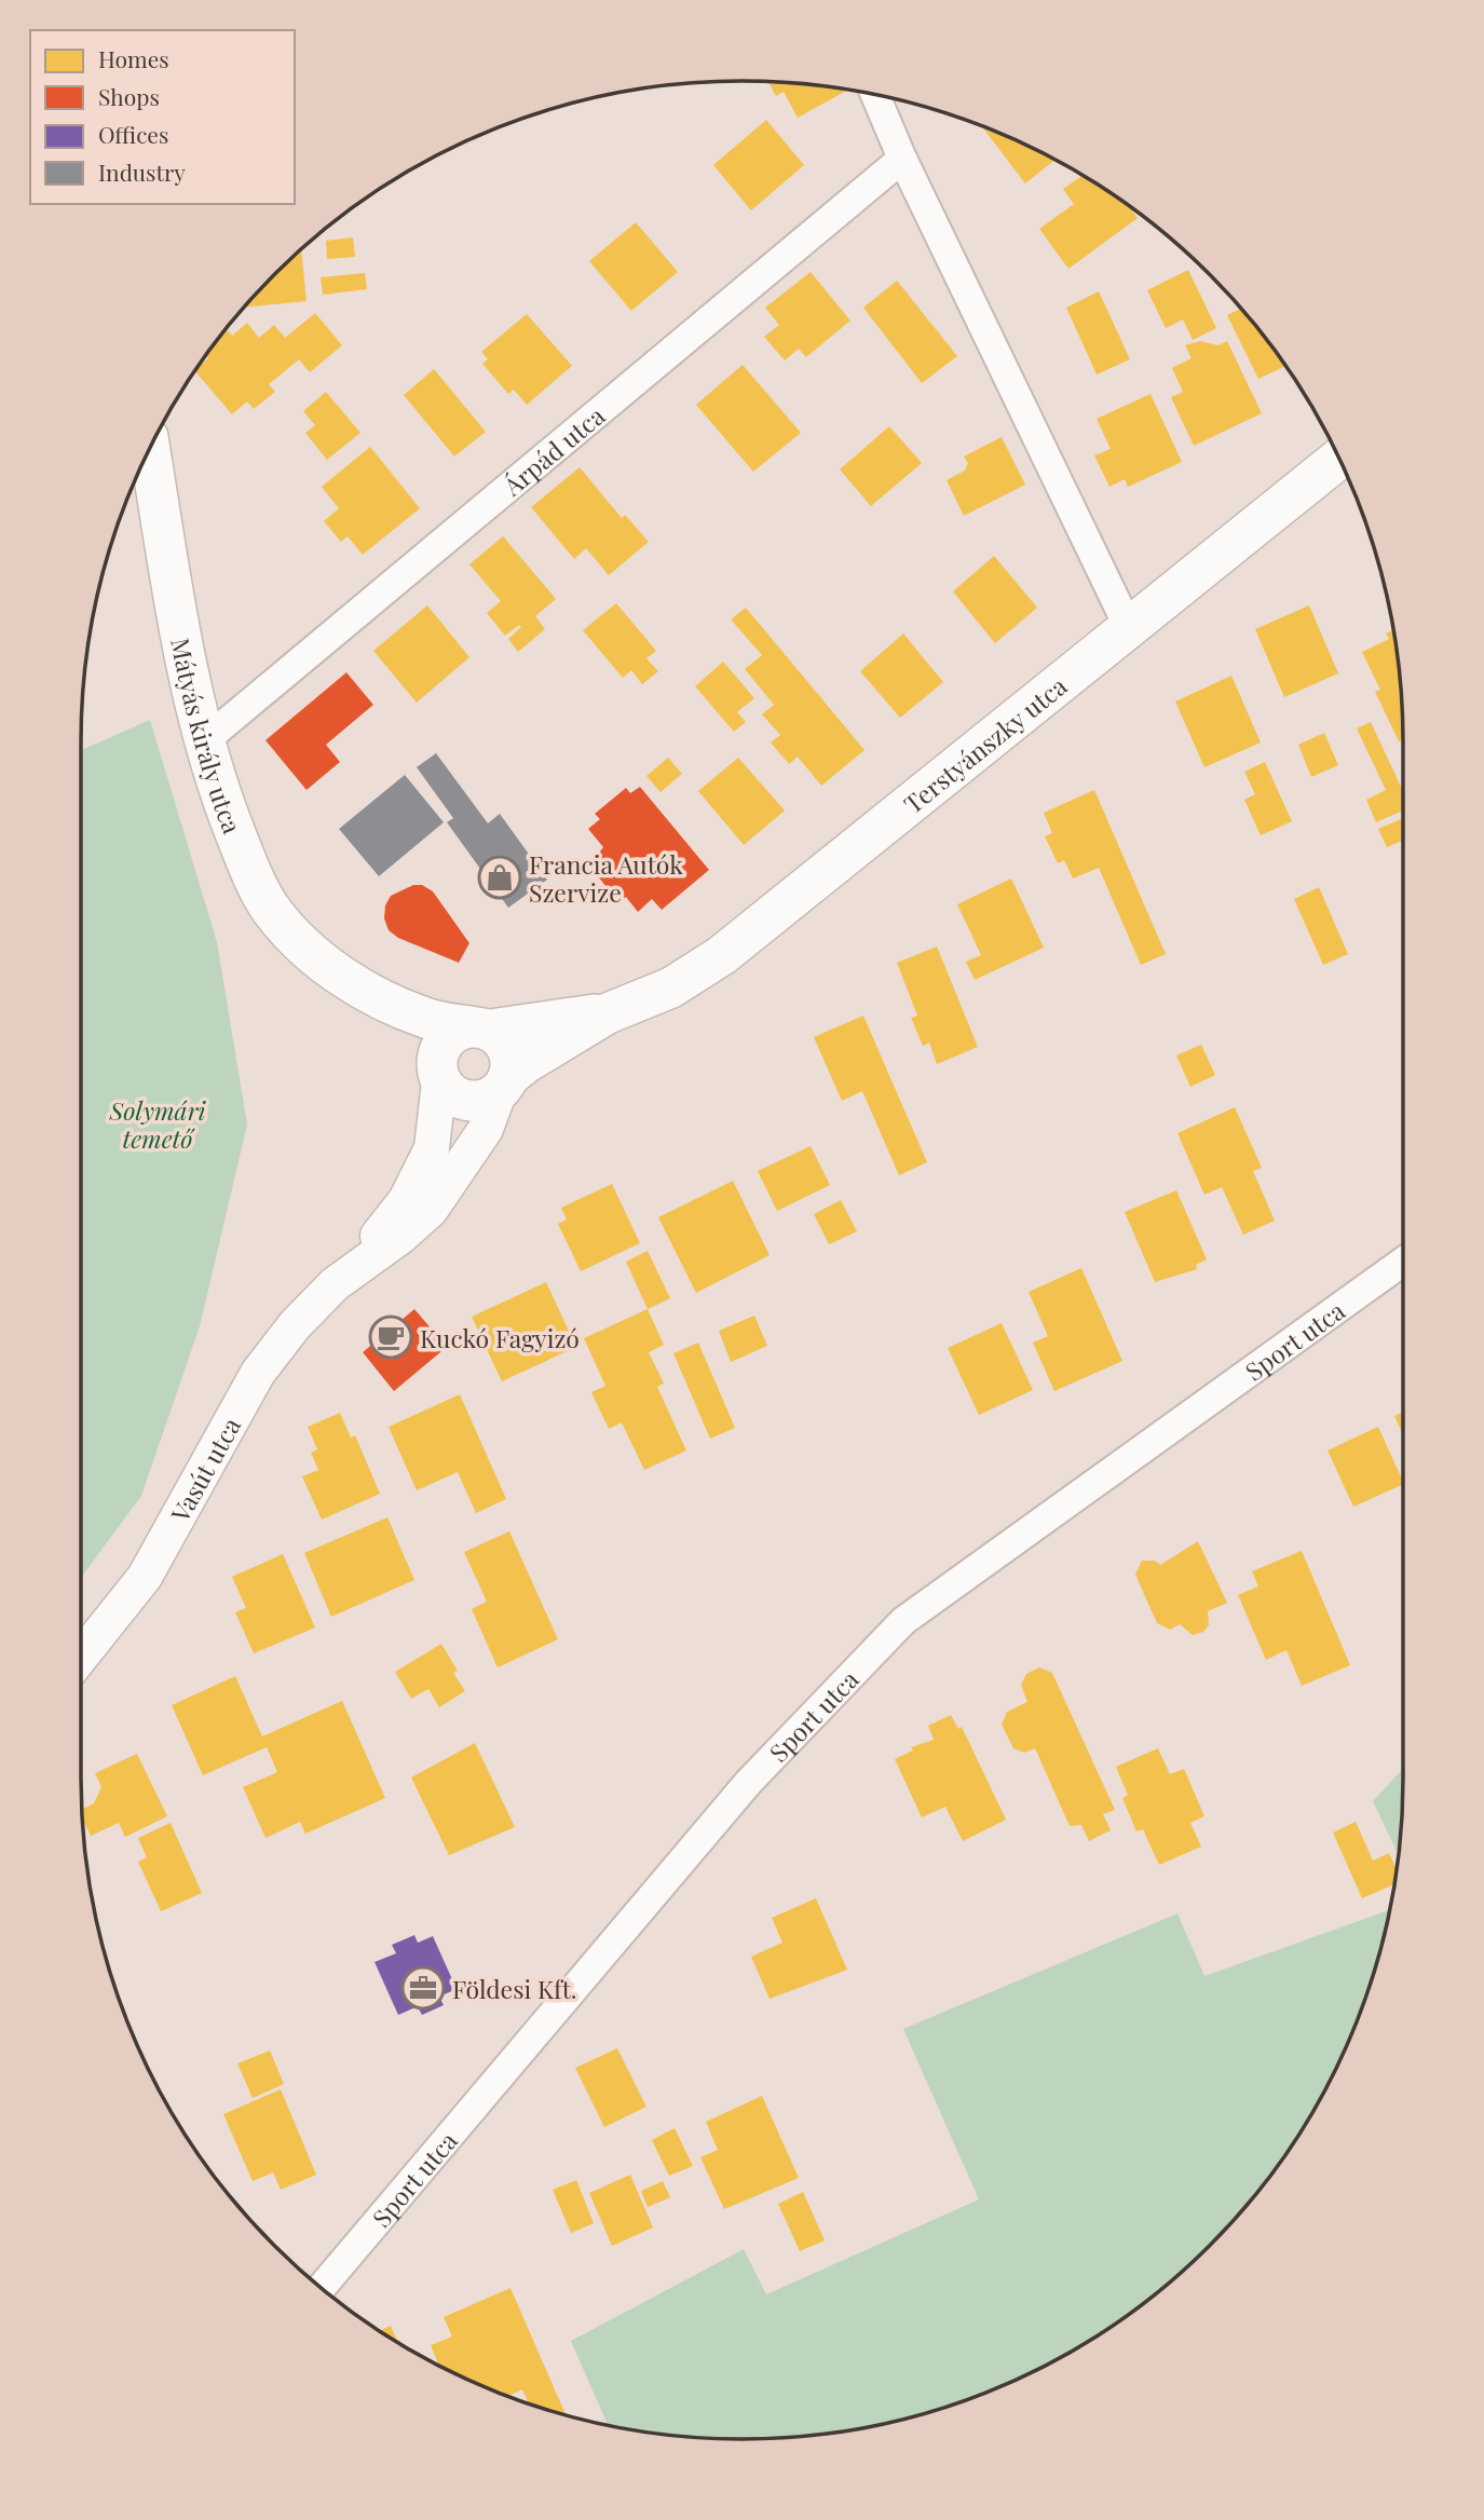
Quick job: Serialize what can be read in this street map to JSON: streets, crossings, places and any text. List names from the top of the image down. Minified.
{"streets":{"main road":["Mátyás király utca","Terstyánszky utca"],"street":["Árpád utca","Sport utca","Vasút utca"]},"crossings":[["Árpád utca","Mátyás király utca"],["Mátyás király utca","Terstyánszky utca"],["Mátyás király utca","Vasút utca"],["Terstyánszky utca","Vasút utca"]],"parks":["Solymári temető"],"places":{"shop":["Francia Autók Szervize"],"cafe":["Kuckó Fagyizó"],"office":["Földesi Kft."]},"legend":["Homes","Shops","Offices","Industry"]}
